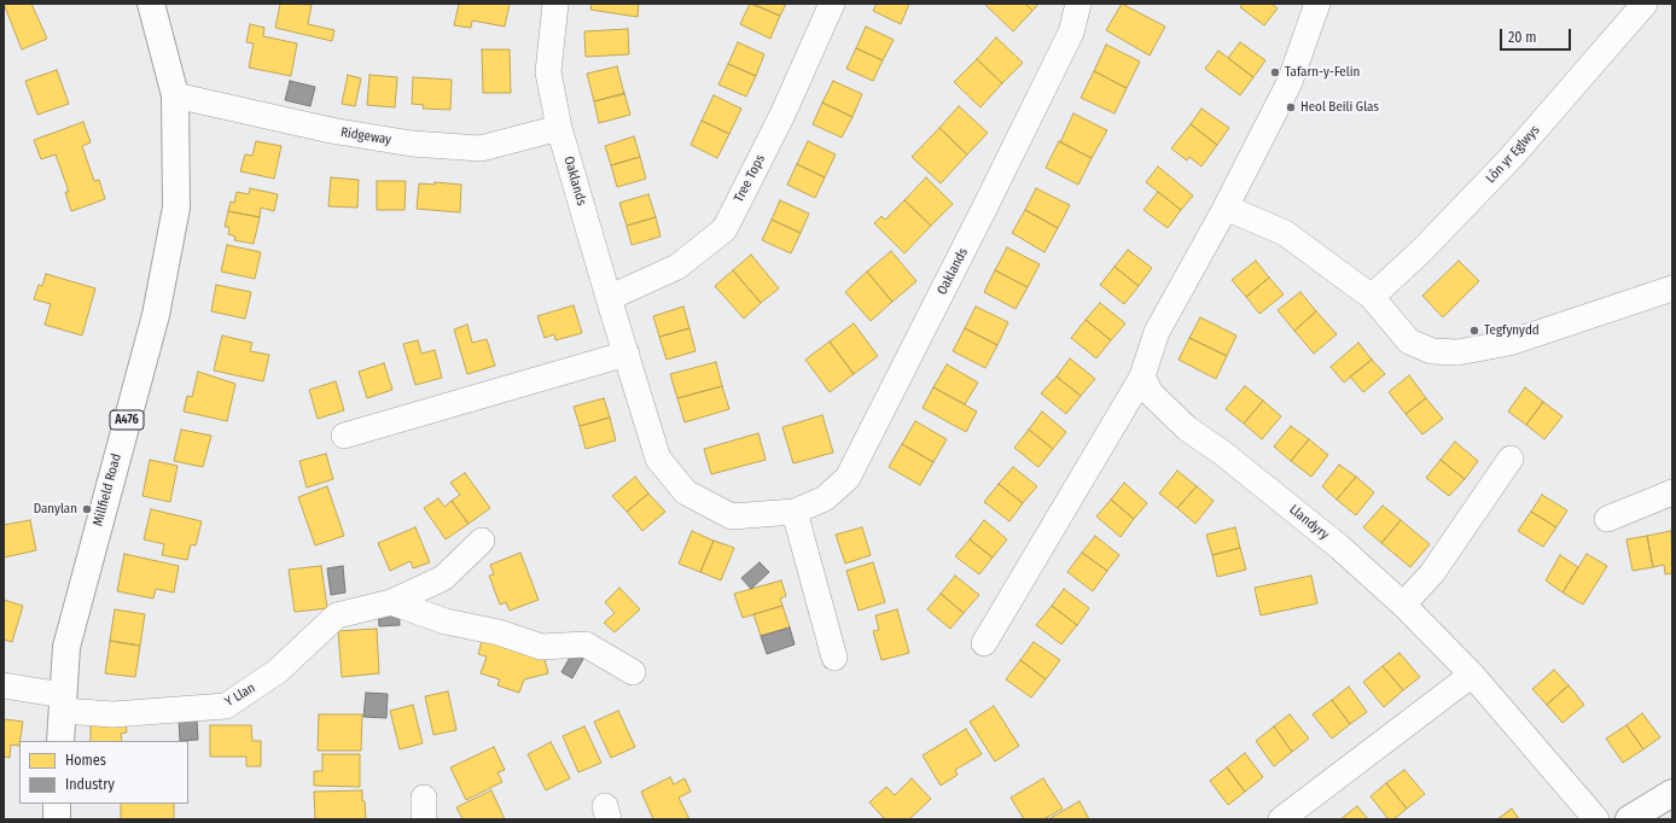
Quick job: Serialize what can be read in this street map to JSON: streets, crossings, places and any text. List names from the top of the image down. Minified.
{"streets":{"main road":["A476","Millfield Road"],"street":["Ridgeway","Lôn yr Eglwys","Tree Tops","Oaklands","Llandyry","Y Llan"]},"crossings":[["Ridgeway","Oaklands"],["Ridgeway","A476"],["Ridgeway","Millfield Road"],["Tree Tops","Oaklands"],["A476","Millfield Road"],["Millfield Road","Y Llan"]],"places":["Tafarn-y-Felin","Heol Beili Glas","Tegfynydd","Danylan"],"legend":["Homes","Industry"],"scale_bar":"20 m"}
